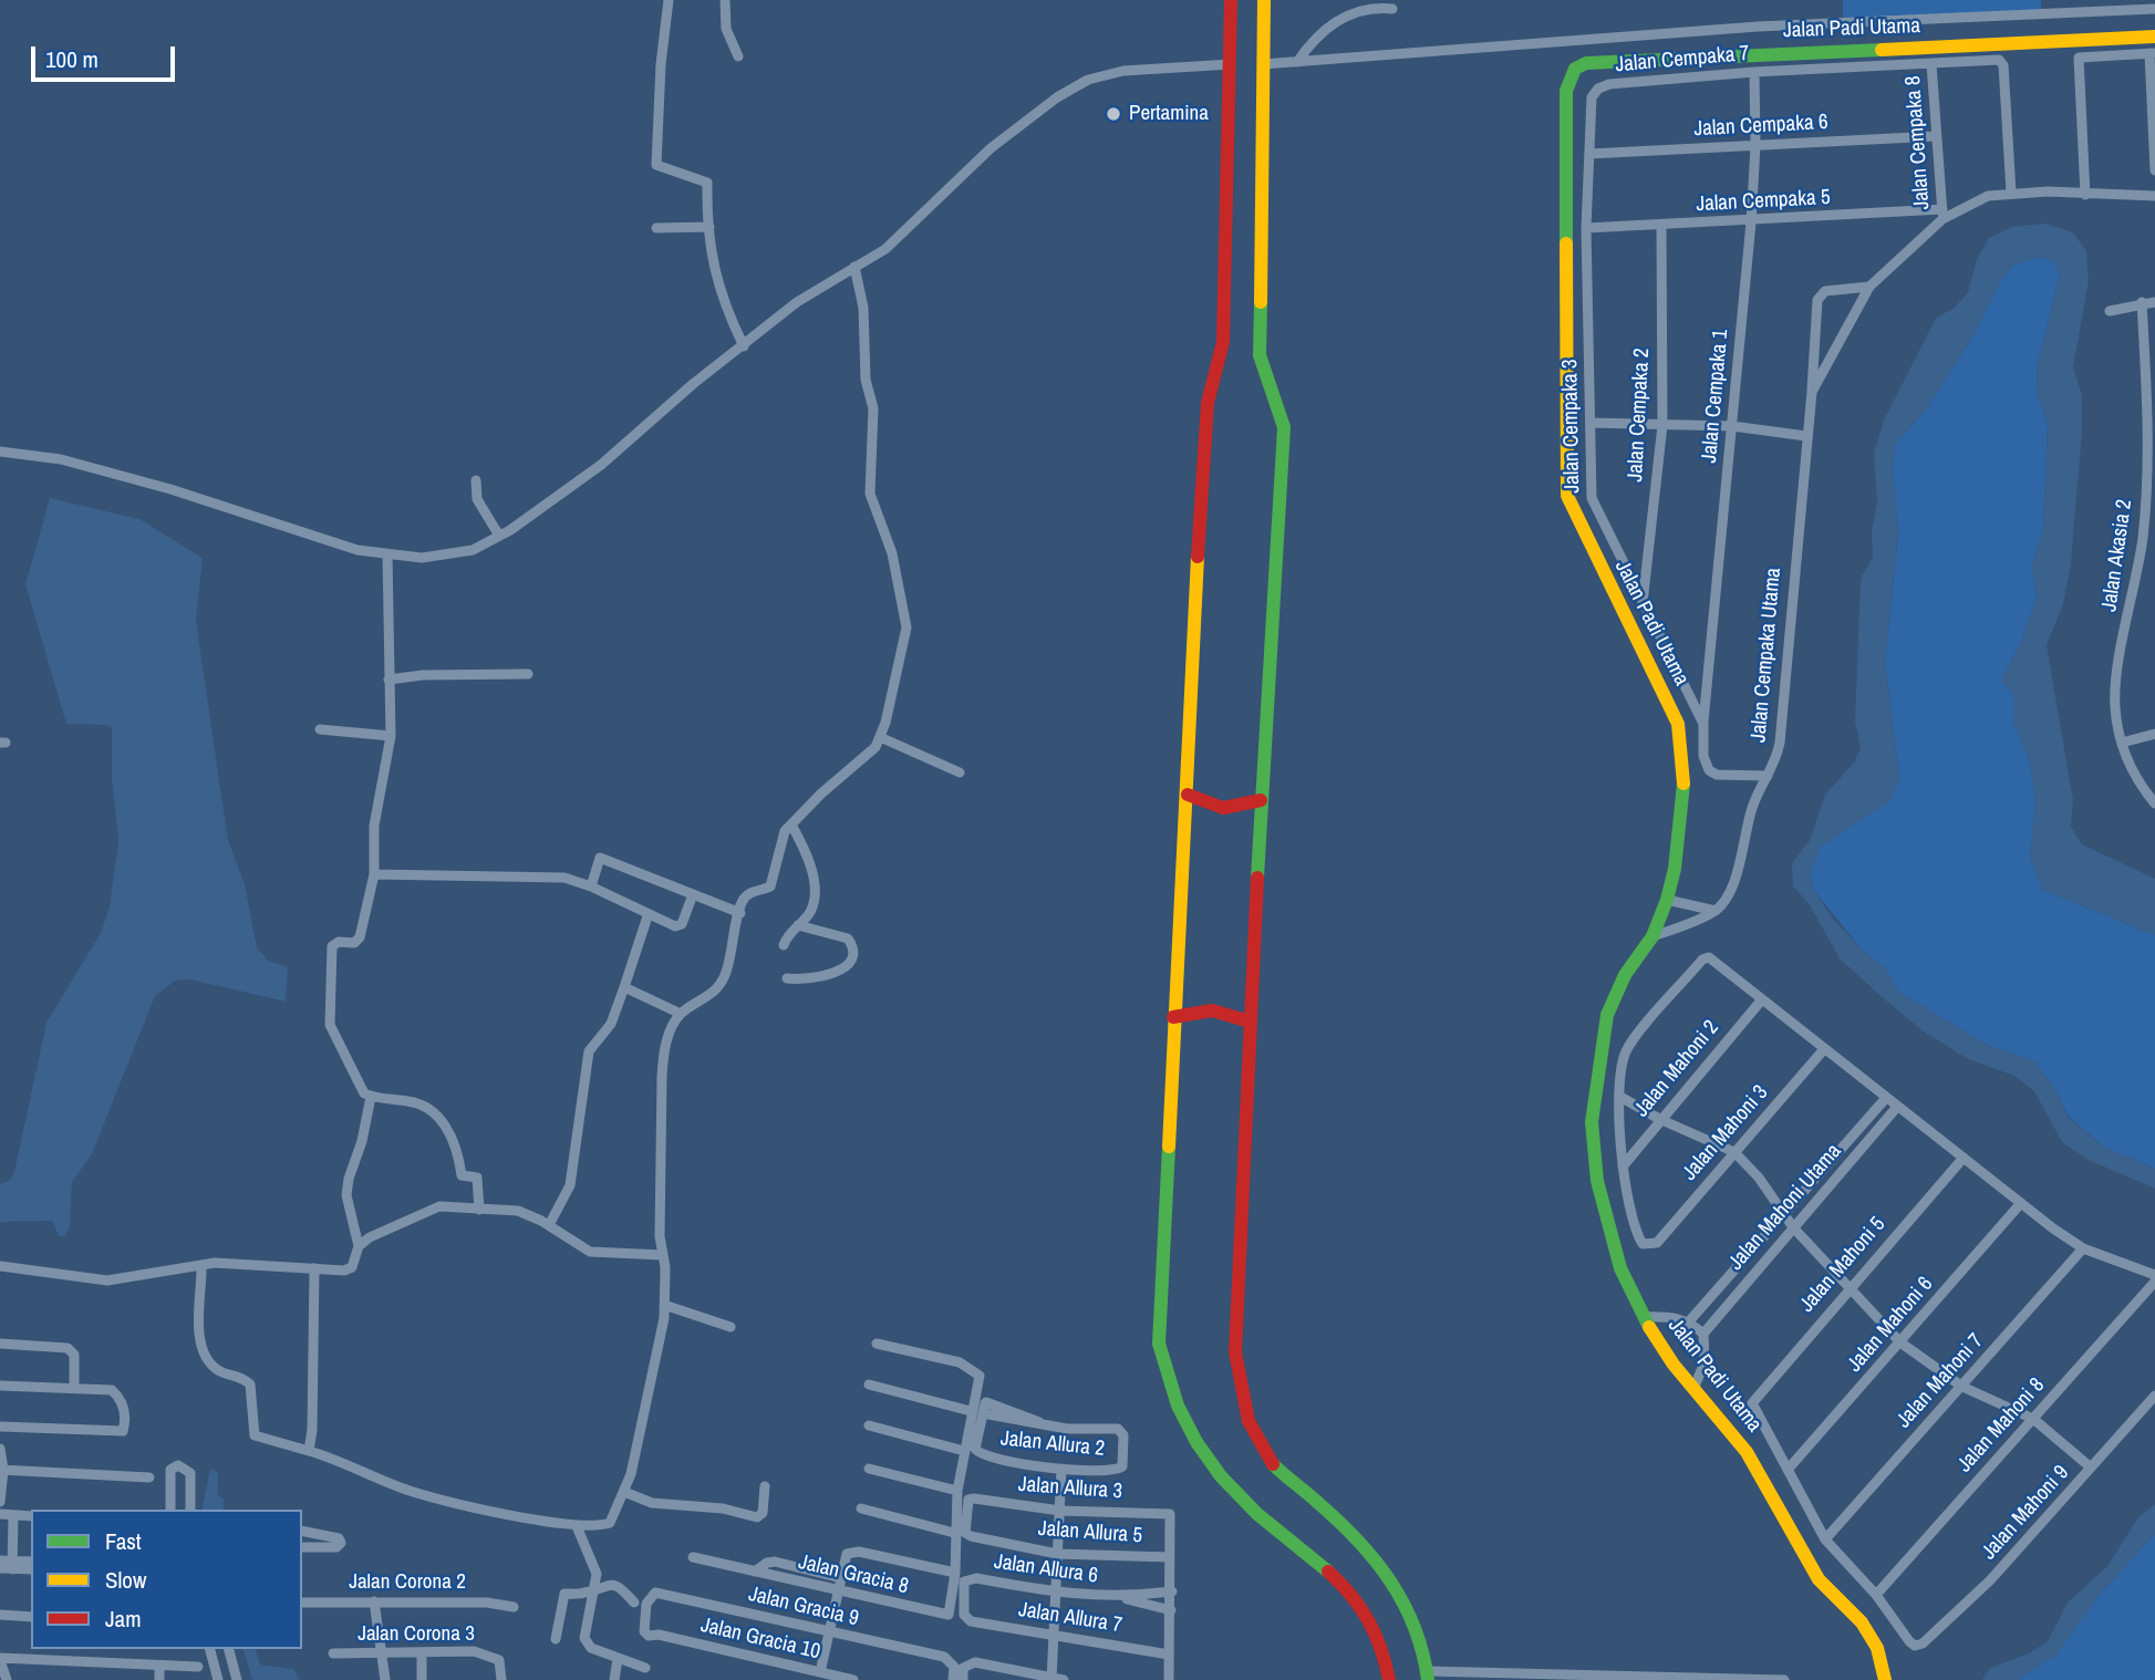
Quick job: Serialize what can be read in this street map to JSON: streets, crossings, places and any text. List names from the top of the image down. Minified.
{"streets":{"street":["Jalan Padi Utama","Jalan Cempaka 7","Jalan Cempaka 6","Jalan Cempaka 8","Jalan Cempaka 5","Jalan Cempaka 1","Jalan Cempaka 2","Jalan Cempaka 3","Jalan Akasia 2","Jalan Cempaka Utama","Jalan Mahoni 2","Jalan Mahoni 3","Jalan Mahoni Utama","Jalan Mahoni 5","Jalan Mahoni 6","Jalan Mahoni 7","Jalan Mahoni 8","Jalan Allura 2","Jalan Allura 3","Jalan Mahoni 9","Jalan Allura 5","Jalan Allura 6","Jalan Gracia 8","Jalan Corona 2","Jalan Gracia 9","Jalan Allura 7","Jalan Corona 3","Jalan Gracia 10"]},"crossings":[["Jalan Cempaka 7","Jalan Cempaka 8"],["Jalan Cempaka 7","Jalan Cempaka 1"],["Jalan Cempaka 7","Jalan Cempaka 3"],["Jalan Cempaka 6","Jalan Cempaka 8"],["Jalan Cempaka 6","Jalan Cempaka 1"],["Jalan Cempaka 6","Jalan Cempaka 3"],["Jalan Cempaka 8","Jalan Cempaka 5"],["Jalan Cempaka 5","Jalan Cempaka 1"],["Jalan Cempaka 5","Jalan Cempaka 2"],["Jalan Cempaka 5","Jalan Cempaka 3"],["Jalan Cempaka 1","Jalan Cempaka 3"],["Jalan Cempaka 2","Jalan Cempaka 3"],["Jalan Cempaka 3","Jalan Cempaka Utama"],["Jalan Mahoni 2","Jalan Mahoni 3"],["Jalan Mahoni 5","Jalan Mahoni 6"],["Jalan Mahoni 8","Jalan Mahoni 9"],["Jalan Allura 3","Jalan Allura 5"],["Jalan Allura 6","Jalan Allura 7"],["Jalan Gracia 9","Jalan Gracia 10"]],"places":["Pertamina"],"legend":["Fast","Slow","Jam"],"scale_bar":"100 m"}
